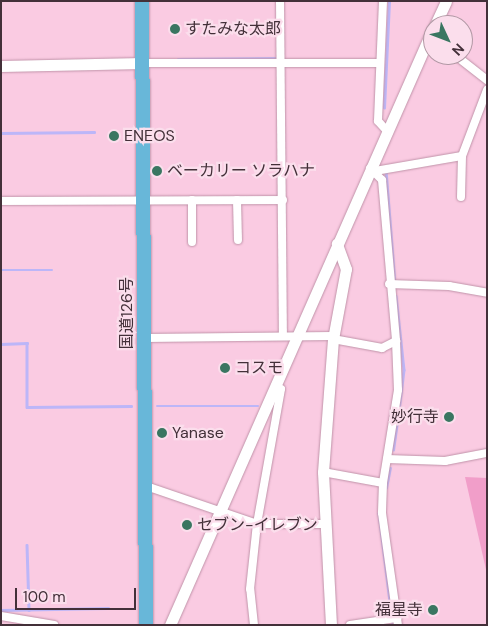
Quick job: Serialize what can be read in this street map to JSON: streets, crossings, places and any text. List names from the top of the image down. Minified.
{"streets":{"highway":["国道126号"]},"places":["すたみな太郎","ENEOS","ベーカリー ソラハナ","コスモ","妙行寺","Yanase","セブン-イレブン","福星寺"],"scale_bar":"100 m","north":"bottom right"}
